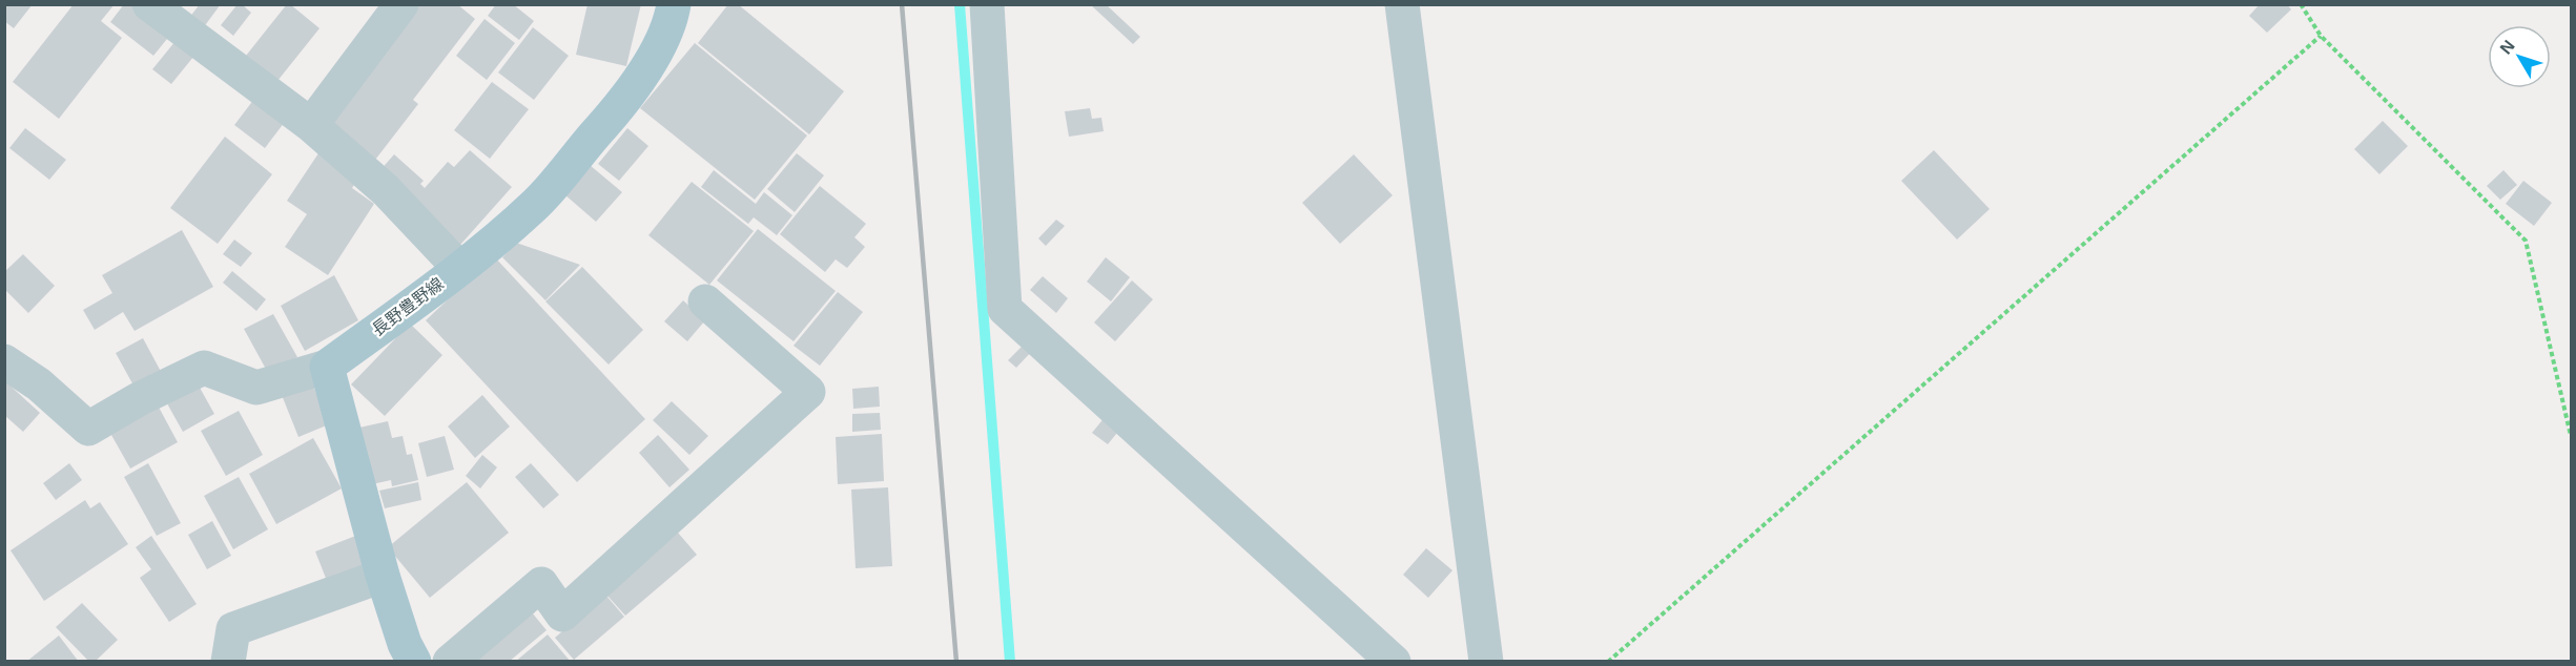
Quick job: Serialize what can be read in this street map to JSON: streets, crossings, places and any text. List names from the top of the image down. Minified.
{"streets":{"main road":["長野豊野線"]},"north":"top left"}
